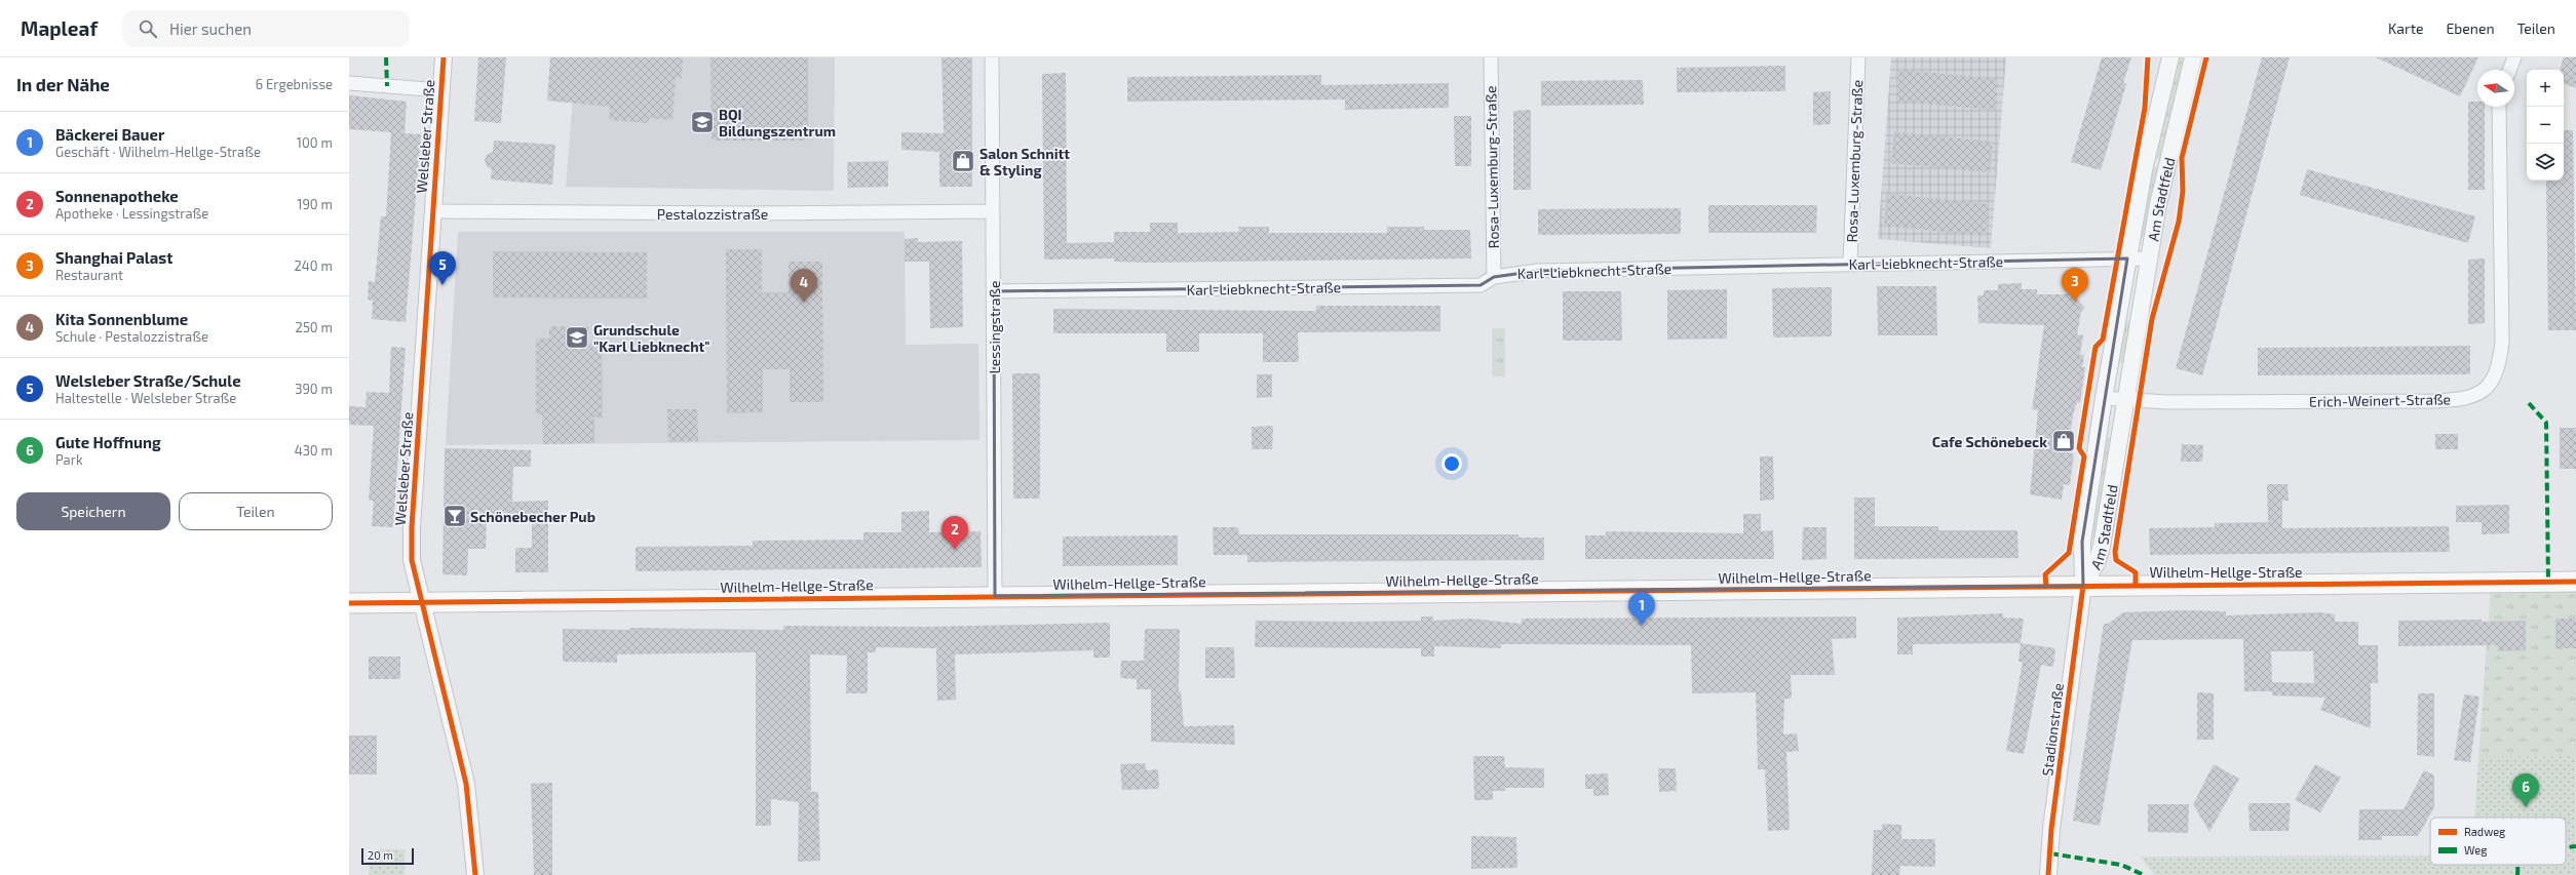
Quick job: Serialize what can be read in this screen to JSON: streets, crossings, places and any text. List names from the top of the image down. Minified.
{"streets":{"main road":["Wilhelm-Hellge-Straße"],"street":["Welsleber Straße","Rosa-Luxemburg-Straße","Am Stadtfeld","Pestalozzistraße","Karl-Liebknecht-Straße","Lessingstraße","Erich-Weinert-Straße","Stadionstraße"]},"crossings":[["Welsleber Straße","Pestalozzistraße"],["Welsleber Straße","Wilhelm-Hellge-Straße"],["Rosa-Luxemburg-Straße","Karl-Liebknecht-Straße"],["Am Stadtfeld","Karl-Liebknecht-Straße"],["Am Stadtfeld","Erich-Weinert-Straße"],["Am Stadtfeld","Wilhelm-Hellge-Straße"],["Am Stadtfeld","Stadionstraße"],["Pestalozzistraße","Lessingstraße"],["Karl-Liebknecht-Straße","Lessingstraße"],["Lessingstraße","Wilhelm-Hellge-Straße"],["Wilhelm-Hellge-Straße","Stadionstraße"]],"places":{"school or university":["BQI Bildungszentrum","Grundschule \"Karl Liebknecht\""],"shop":["Salon Schnitt & Styling","Cafe Schönebeck"],"bar":["Schönebecher Pub"]},"legend":["Radweg","Weg"],"scale_bar":"20 m","north":"left","page":{"header":"Mapleaf","search":"Hier suchen","nav":["Karte","Ebenen","Teilen"],"heading":["In der Nähe","6 Ergebnisse"],"map_buttons":["+","−"],"list":[{"mark":"1","name":"Bäckerei Bauer","note":"Geschäft · Wilhelm-Hellge-Straße","value":"100 m"},{"mark":"2","name":"Sonnenapotheke","note":"Apotheke · Lessingstraße","value":"190 m"},{"mark":"3","name":"Shanghai Palast","note":"Restaurant","value":"240 m"},{"mark":"4","name":"Kita Sonnenblume","note":"Schule · Pestalozzistraße","value":"250 m"},{"mark":"5","name":"Welsleber Straße/Schule","note":"Haltestelle · Welsleber Straße","value":"390 m"},{"mark":"6","name":"Gute Hoffnung","note":"Park","value":"430 m"}],"pins":["5","3","4","2","1","6"],"buttons":["Speichern","Teilen"],"scale":"20 m"}}
